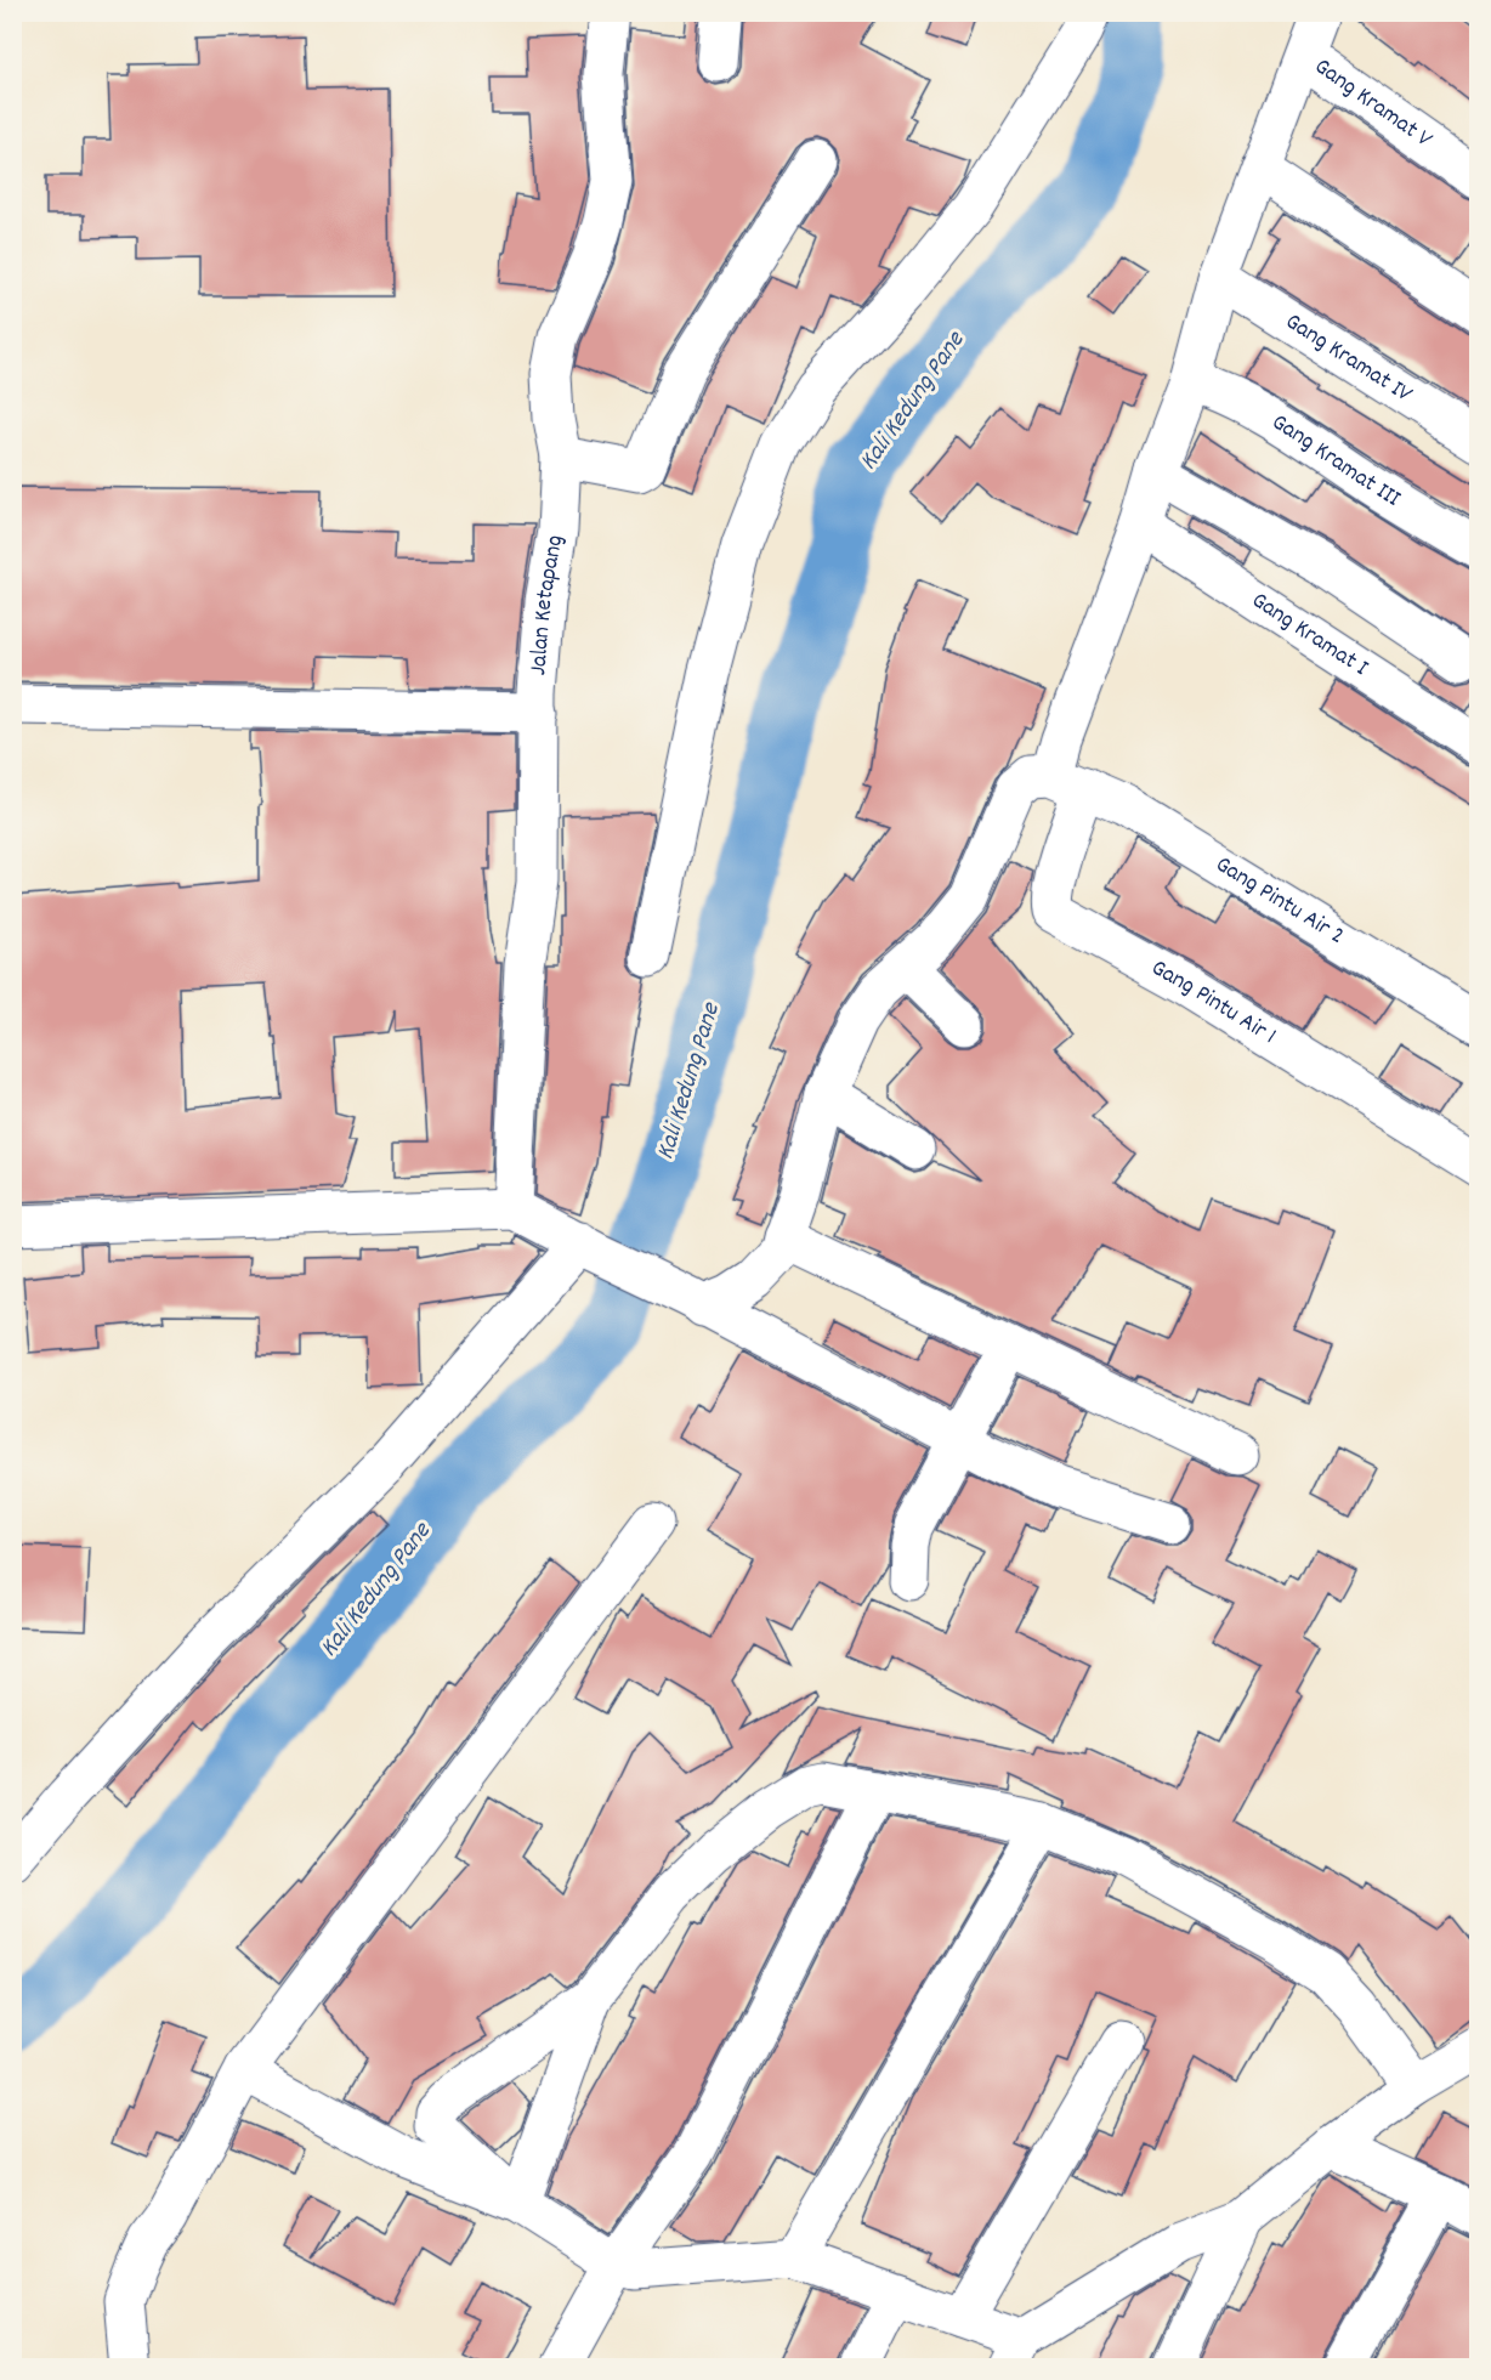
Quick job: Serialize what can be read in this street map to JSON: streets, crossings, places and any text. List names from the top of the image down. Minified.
{"streets":{"street":["Gang Kramat V","Gang Kramat IV","Gang Kramat III","Jalan Ketapang","Gang Kramat I","Gang Pintu Air 2","Gang Pintu Air 1"]},"crossings":[["Gang Pintu Air 2","Gang Pintu Air 1"]],"water":["Kali Kedung Pane"]}
